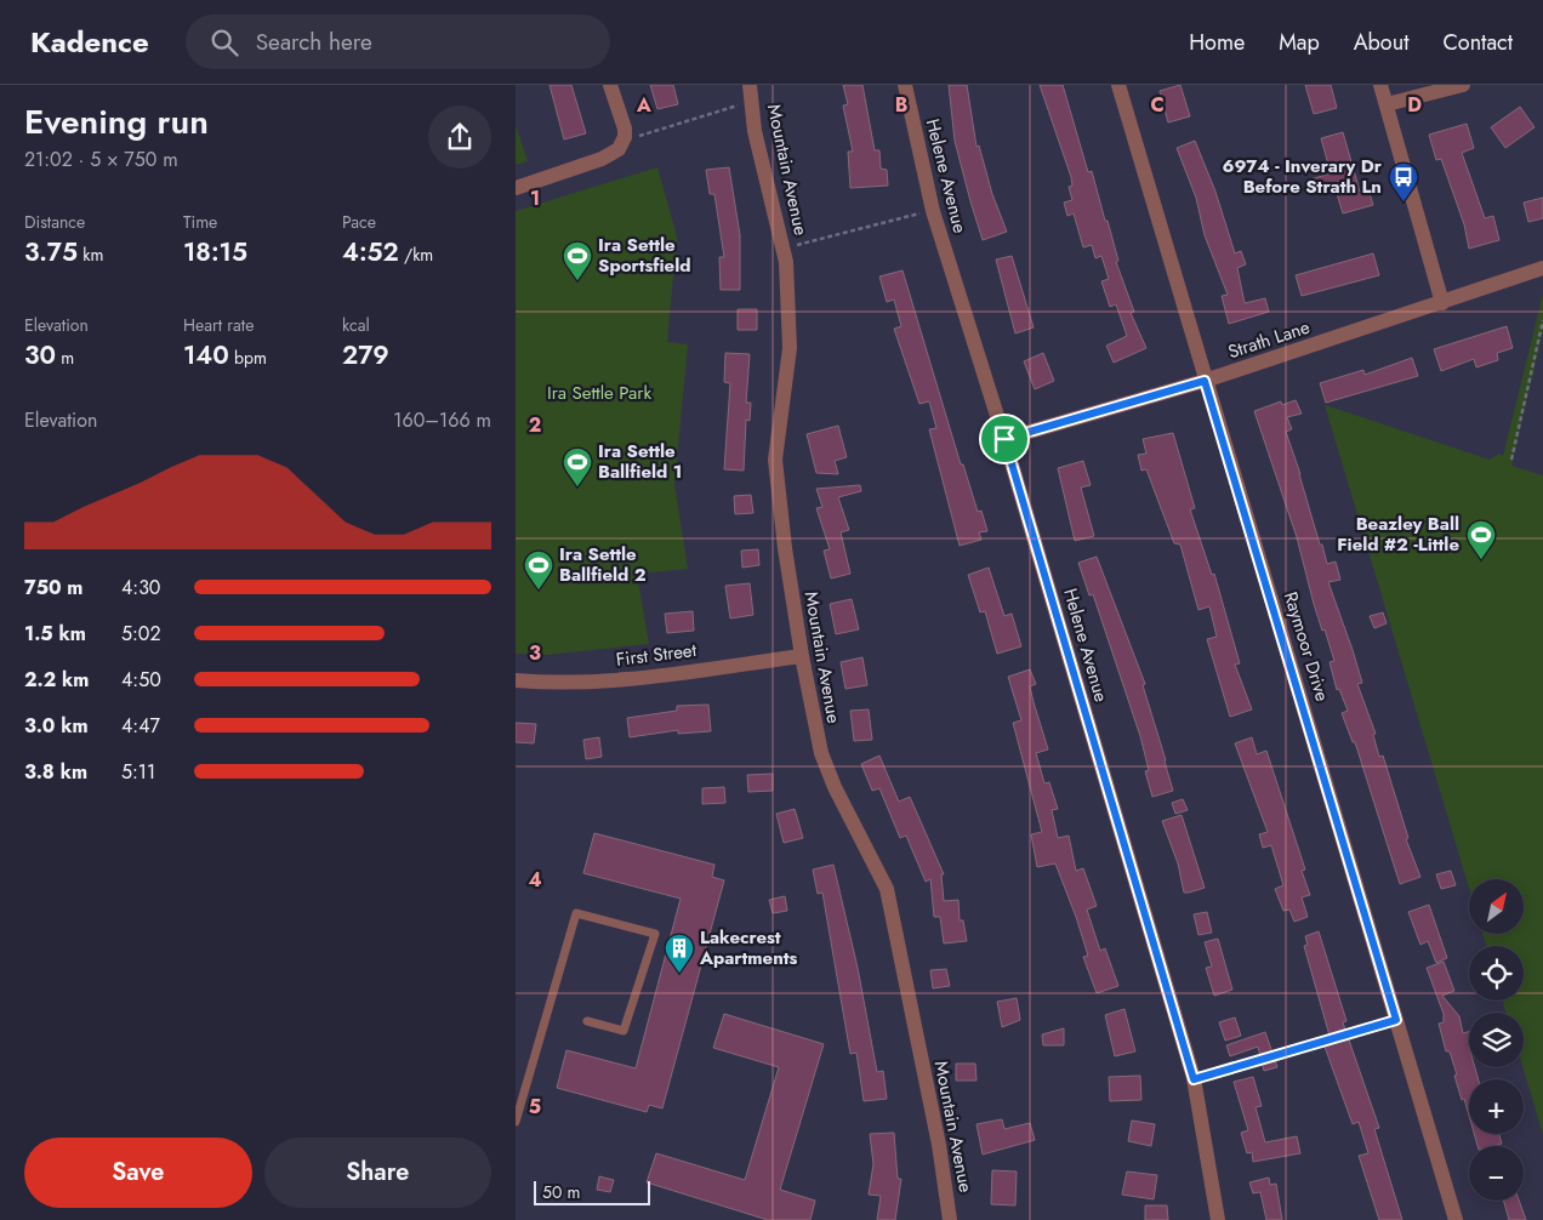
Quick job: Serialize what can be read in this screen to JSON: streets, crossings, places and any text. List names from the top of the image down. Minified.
{"streets":{"street":["Mountain Avenue","Helene Avenue","Strath Lane","Raymoor Drive","First Street"]},"crossings":[["Mountain Avenue","First Street"],["Helene Avenue","Strath Lane"],["Strath Lane","Raymoor Drive"]],"parks":["Ira Settle Park"],"places":{"bus stop":["6974 - Inverary Dr Before Strath Ln"],"sports":["Ira Settle Sportsfield","Ira Settle Ballfield 1","Beazley Ball Field #2 -Little","Ira Settle Ballfield 2"],"building":["Lakecrest Apartments"]},"scale_bar":"50 m","north":"top right","page":{"header":"Kadence","search":"Search here","nav":["Home","Map","About","Contact"],"heading":["Evening run","21:02 · 5 × 750 m"],"stats":[["Distance","3.75 km"],["Time","18:15"],["Pace","4:52 /km"],["Elevation","30 m"],["Heart rate","140 bpm"],["kcal","279"]],"chart":["Elevation","160–166 m"],"list":[{"name":"750 m","note":"4:30"},{"name":"1.5 km","note":"5:02"},{"name":"2.2 km","note":"4:50"},{"name":"3.0 km","note":"4:47"},{"name":"3.8 km","note":"5:11"}],"map_buttons":["+","−"],"buttons":["Save","Share"],"scale":"50 m"},"grid":{"columns":["A","B","C","D"],"rows":["1","2","3","4","5"]}}
